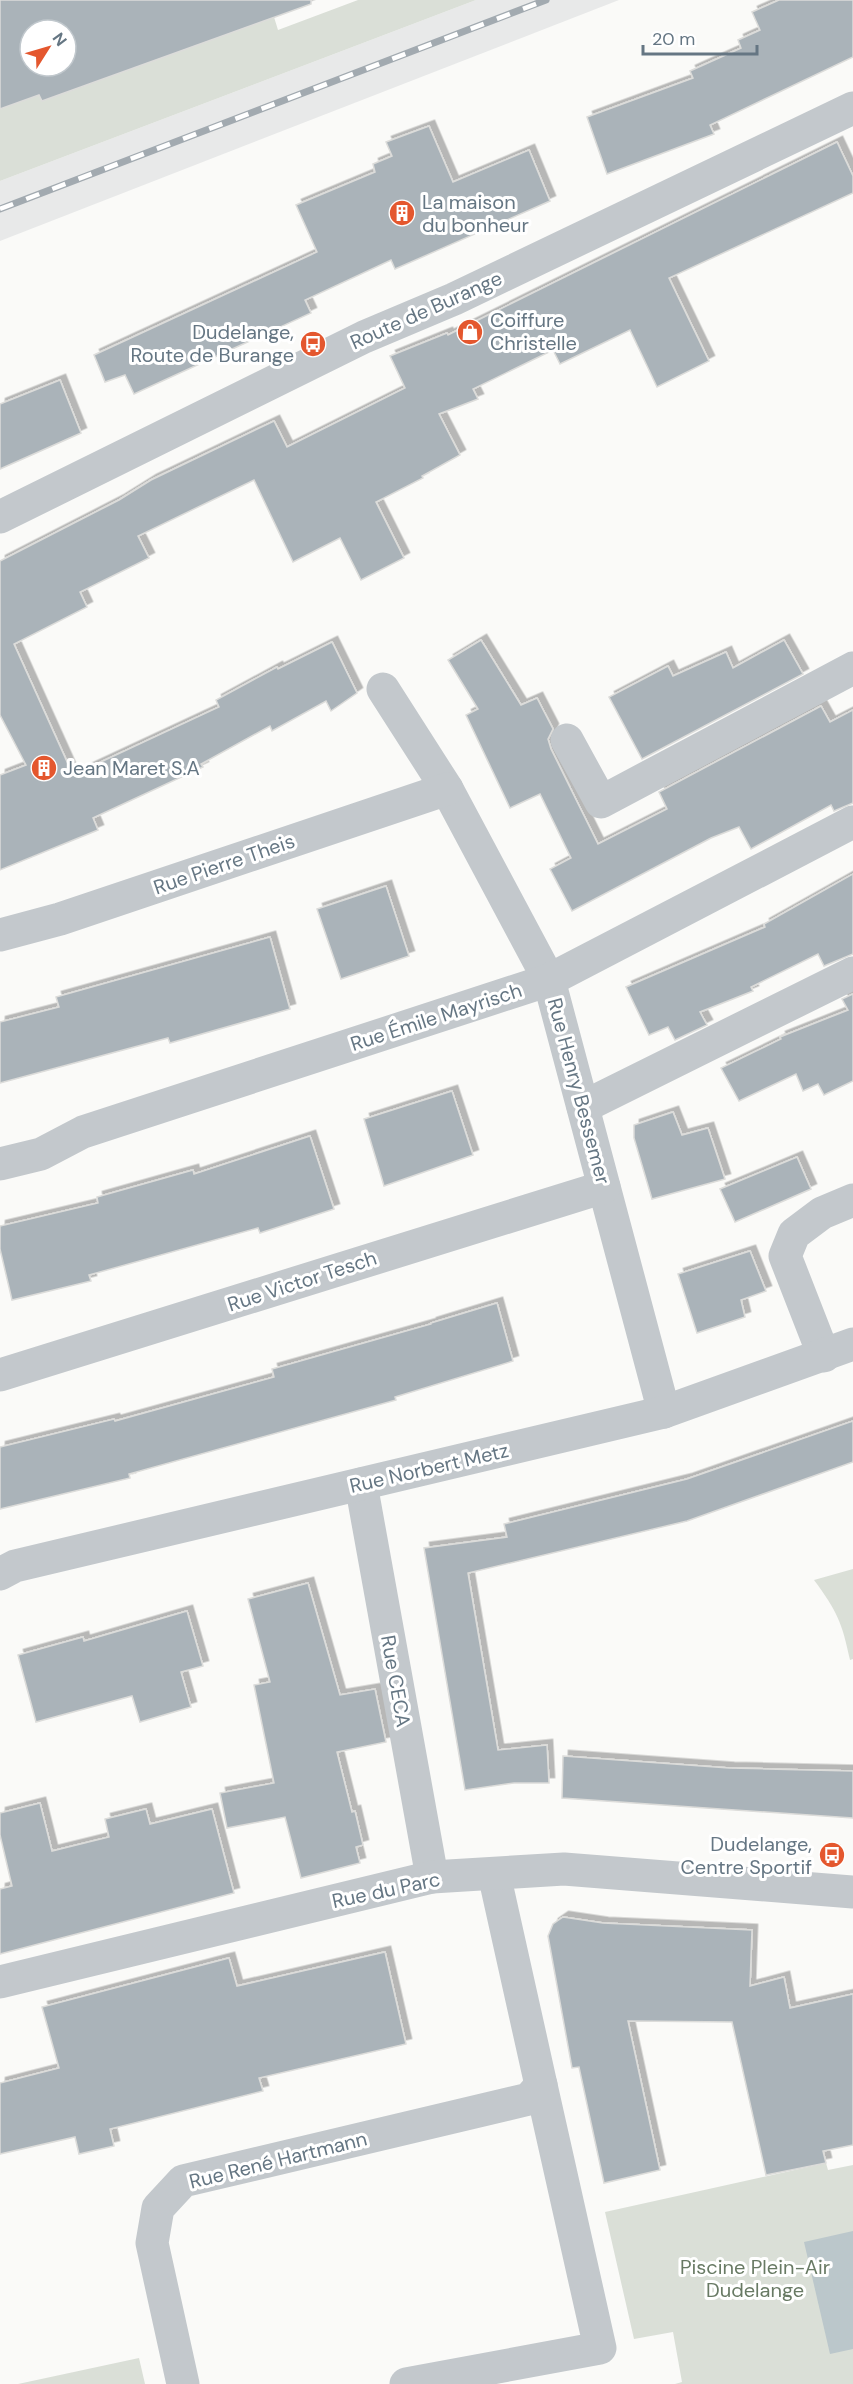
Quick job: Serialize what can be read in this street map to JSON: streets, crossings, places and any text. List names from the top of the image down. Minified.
{"streets":{"street":["Route de Burange","Rue Pierre Theis","Rue Émile Mayrisch","Rue Henry Bessemer","Rue Victor Tesch","Rue Norbert Metz","Rue CECA","Rue du Parc","Rue René Hartmann"]},"crossings":[["Rue Pierre Theis","Rue Henry Bessemer"],["Rue Émile Mayrisch","Rue Henry Bessemer"],["Rue Henry Bessemer","Rue Victor Tesch"],["Rue Henry Bessemer","Rue Norbert Metz"],["Rue Norbert Metz","Rue CECA"],["Rue CECA","Rue du Parc"]],"parks":["Piscine Plein-Air Dudelange"],"places":{"building":["La maison du bonheur","Jean Maret S.A"],"shop":["Coiffure Christelle"],"bus stop":["Dudelange, Route de Burange","Dudelange, Centre Sportif"]},"scale_bar":"20 m","north":"top right"}
